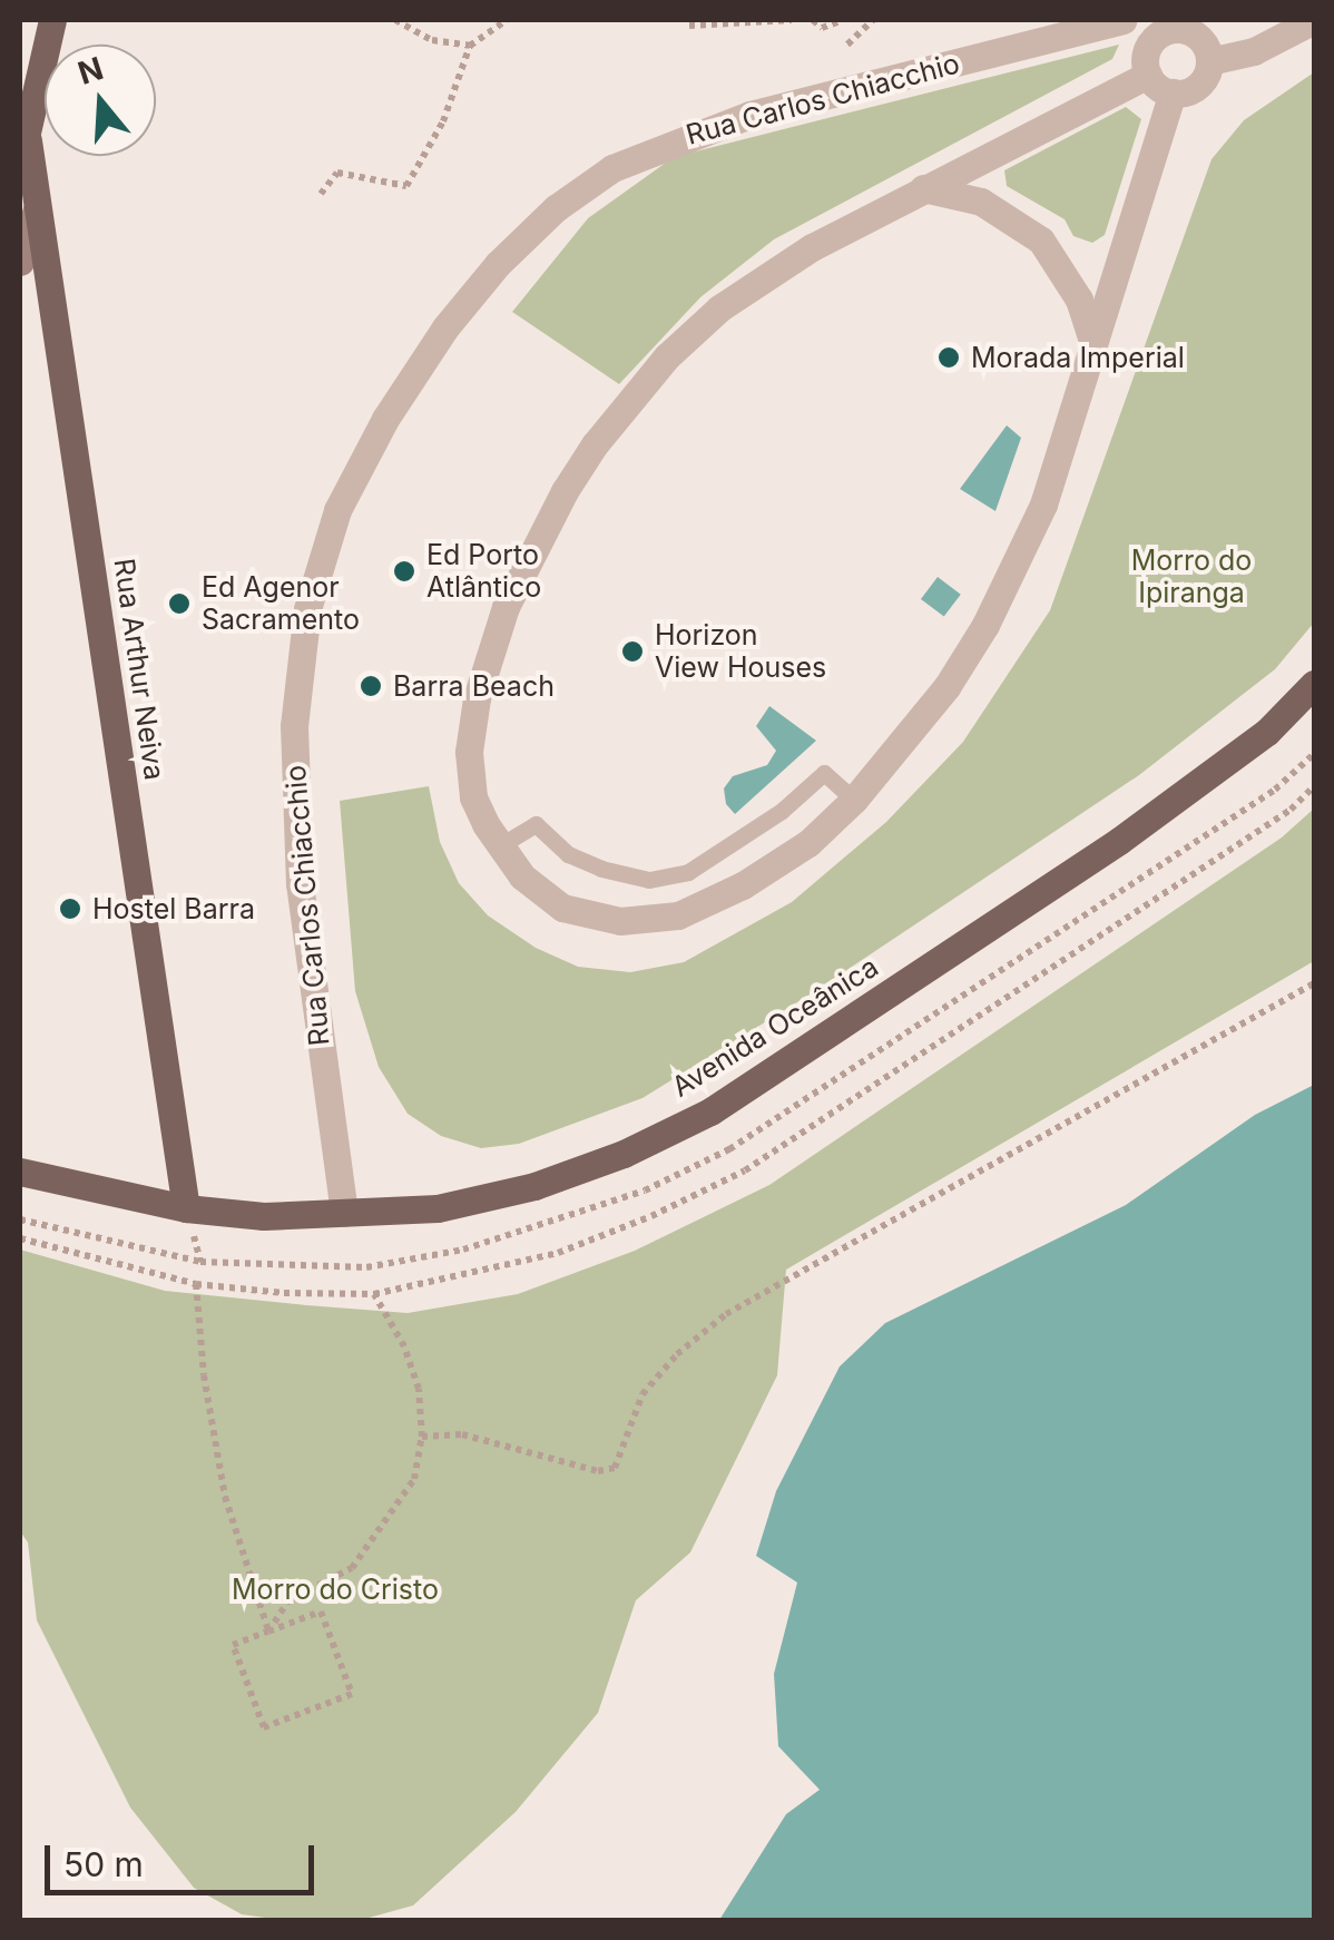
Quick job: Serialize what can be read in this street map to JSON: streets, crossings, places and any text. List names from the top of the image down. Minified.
{"streets":{"main road":["Rua Arthur Neiva","Avenida Oceânica"],"street":["Rua Carlos Chiacchio"]},"crossings":[["Rua Carlos Chiacchio","Avenida Oceânica"],["Rua Arthur Neiva","Avenida Oceânica"]],"parks":["Morro do Ipiranga","Morro do Cristo"],"places":["Morada Imperial","Ed Porto Atlântico","Ed Agenor Sacramento","Horizon View Houses","Barra Beach","Hostel Barra"],"scale_bar":"50 m","north":"top"}
